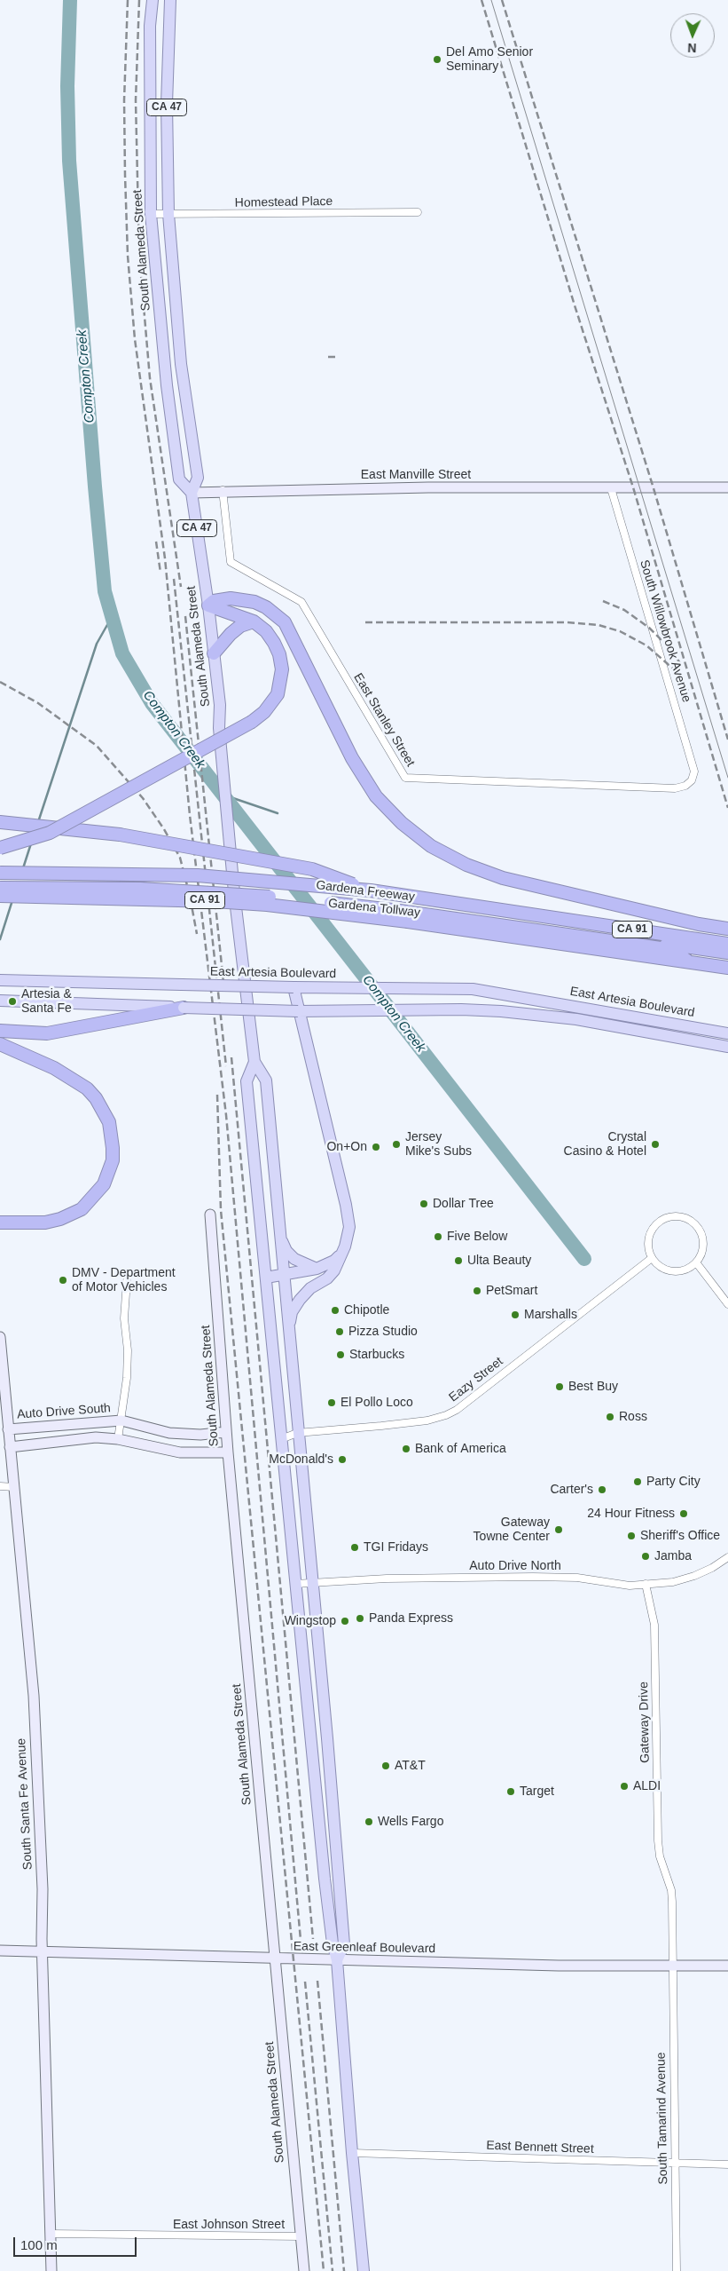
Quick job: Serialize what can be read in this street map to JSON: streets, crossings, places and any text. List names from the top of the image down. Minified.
{"streets":{"highway":["Gardena Freeway","CA 91","Gardena Tollway"],"main road":["CA 47","South Alameda Street","East Artesia Boulevard"],"street":["Homestead Place","East Manville Street","South Willowbrook Avenue","East Stanley Street","Eazy Street","Auto Drive South","Auto Drive North","Gateway Drive","South Santa Fe Avenue","East Greenleaf Boulevard","South Tamarind Avenue","East Bennett Street","East Johnson Street"]},"crossings":[["Homestead Place","South Alameda Street"],["South Alameda Street","East Manville Street"],["South Alameda Street","Eazy Street"],["South Alameda Street","Auto Drive South"],["South Alameda Street","Auto Drive North"],["South Alameda Street","East Greenleaf Boulevard"],["South Alameda Street","East Bennett Street"],["South Alameda Street","East Johnson Street"],["East Manville Street","South Willowbrook Avenue"],["East Manville Street","East Stanley Street"],["South Willowbrook Avenue","East Stanley Street"],["Gardena Freeway","Gardena Tollway"],["Auto Drive South","South Santa Fe Avenue"],["Auto Drive North","Gateway Drive"],["Gateway Drive","East Greenleaf Boulevard"],["Gateway Drive","South Tamarind Avenue"],["South Santa Fe Avenue","East Greenleaf Boulevard"],["South Santa Fe Avenue","East Johnson Street"],["East Greenleaf Boulevard","South Tamarind Avenue"],["South Tamarind Avenue","East Bennett Street"]],"water":["Compton Creek"],"places":["Del Amo Senior Seminary","Artesia & Santa Fe","Jersey Mike's Subs","Crystal Casino & Hotel","On+On","Dollar Tree","Five Below","Ulta Beauty","DMV - Department of Motor Vehicles","PetSmart","Chipotle","Marshalls","Pizza Studio","Starbucks","Best Buy","El Pollo Loco","Ross","Bank of America","McDonald's","Party City","Carter's","24 Hour Fitness","Gateway Towne Center","Sheriff's Office","TGI Fridays","Jamba","Panda Express","Wingstop","AT&T","ALDI","Target","Wells Fargo"],"scale_bar":"100 m","north":"bottom"}
